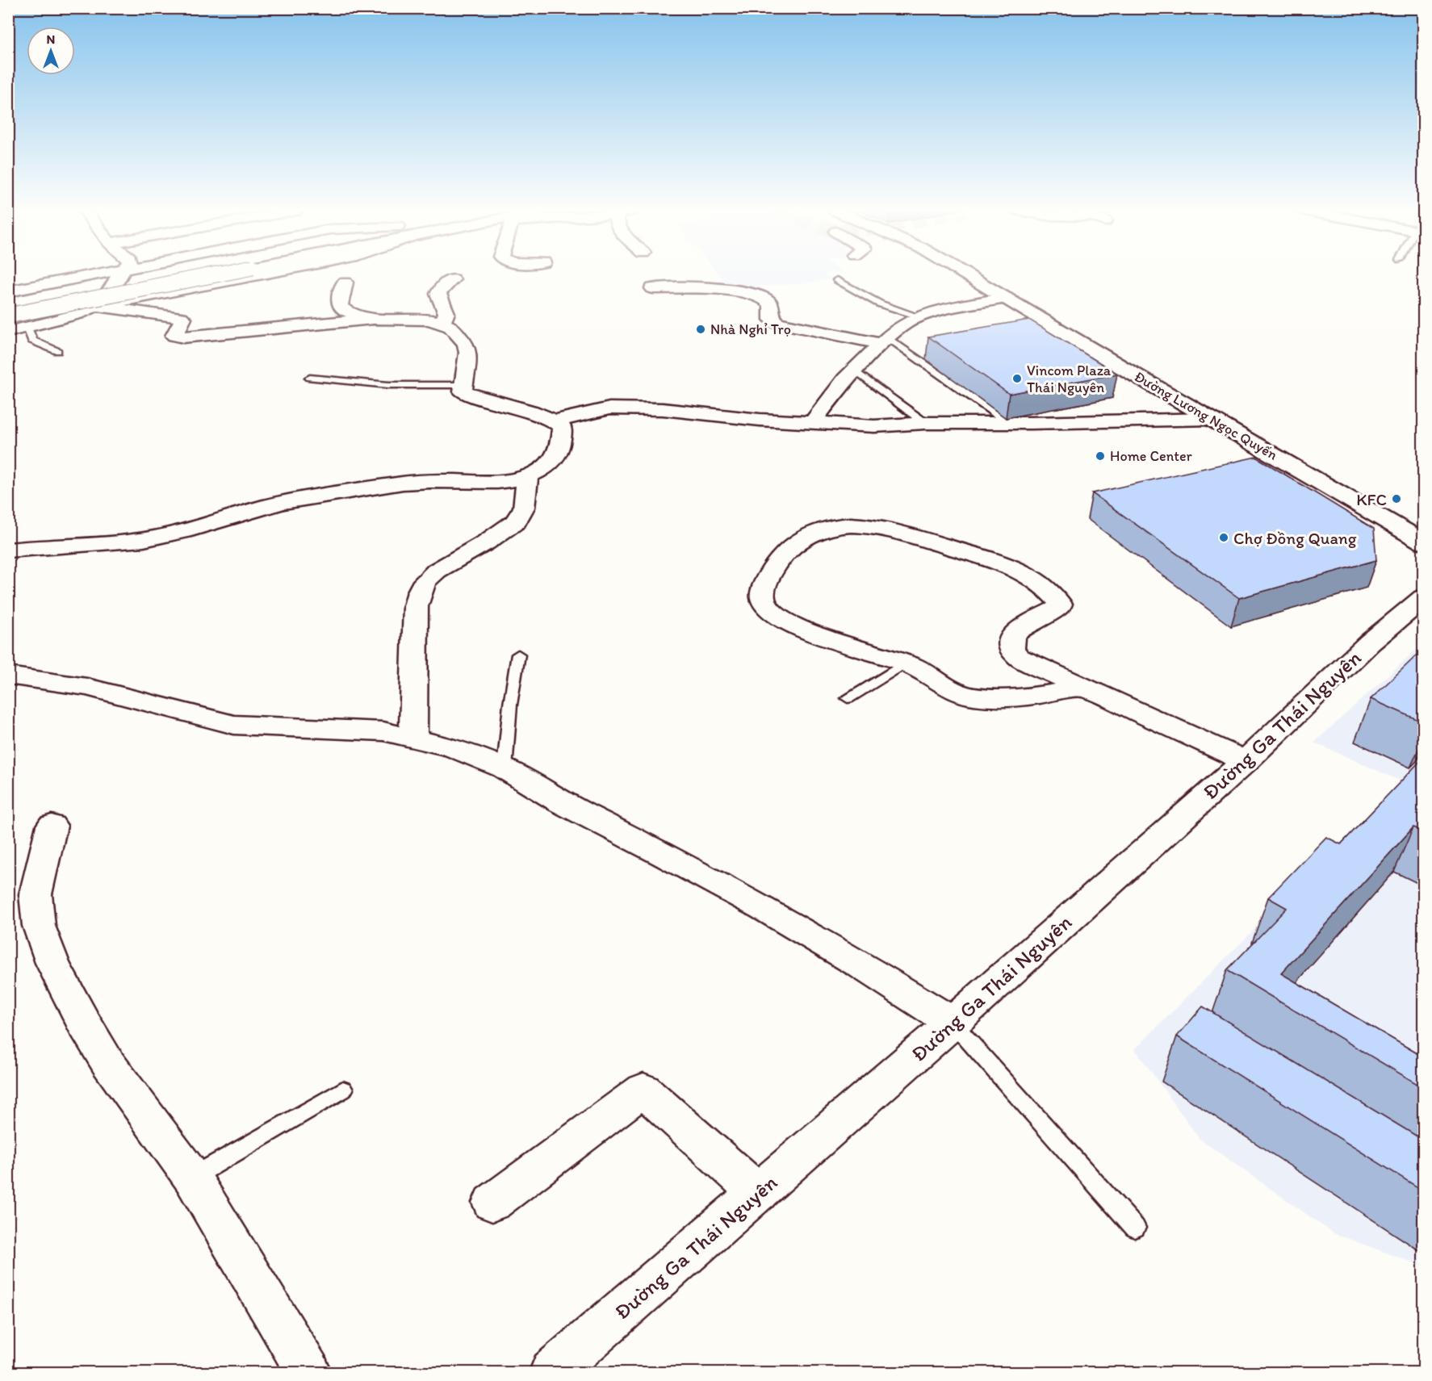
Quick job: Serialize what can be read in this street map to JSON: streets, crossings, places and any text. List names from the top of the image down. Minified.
{"streets":{"street":["Đường Lương Ngọc Quyến","Đường Ga Thái Nguyên"]},"places":["Nhà Nghỉ Trọ","Vincom Plaza Thái Nguyên","Home Center","KFC","Chợ Đồng Quang"],"north":"top"}
